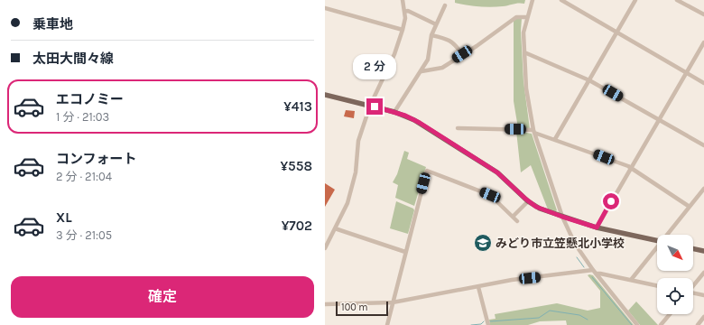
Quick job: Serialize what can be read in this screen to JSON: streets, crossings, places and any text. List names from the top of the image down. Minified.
{"places":{"school or university":["みどり市立笠懸北小学校"]},"scale_bar":"100 m","north":"bottom right","page":{"banner":["乗車地","太田大間々線"],"bubble":"2 分","list":[{"name":"エコノミー","note":"1 分 · 21:03","value":"¥413"},{"name":"コンフォート","note":"2 分 · 21:04","value":"¥558"},{"name":"XL","note":"3 分 · 21:05","value":"¥702"}],"buttons":"確定","scale":"100 m"}}
